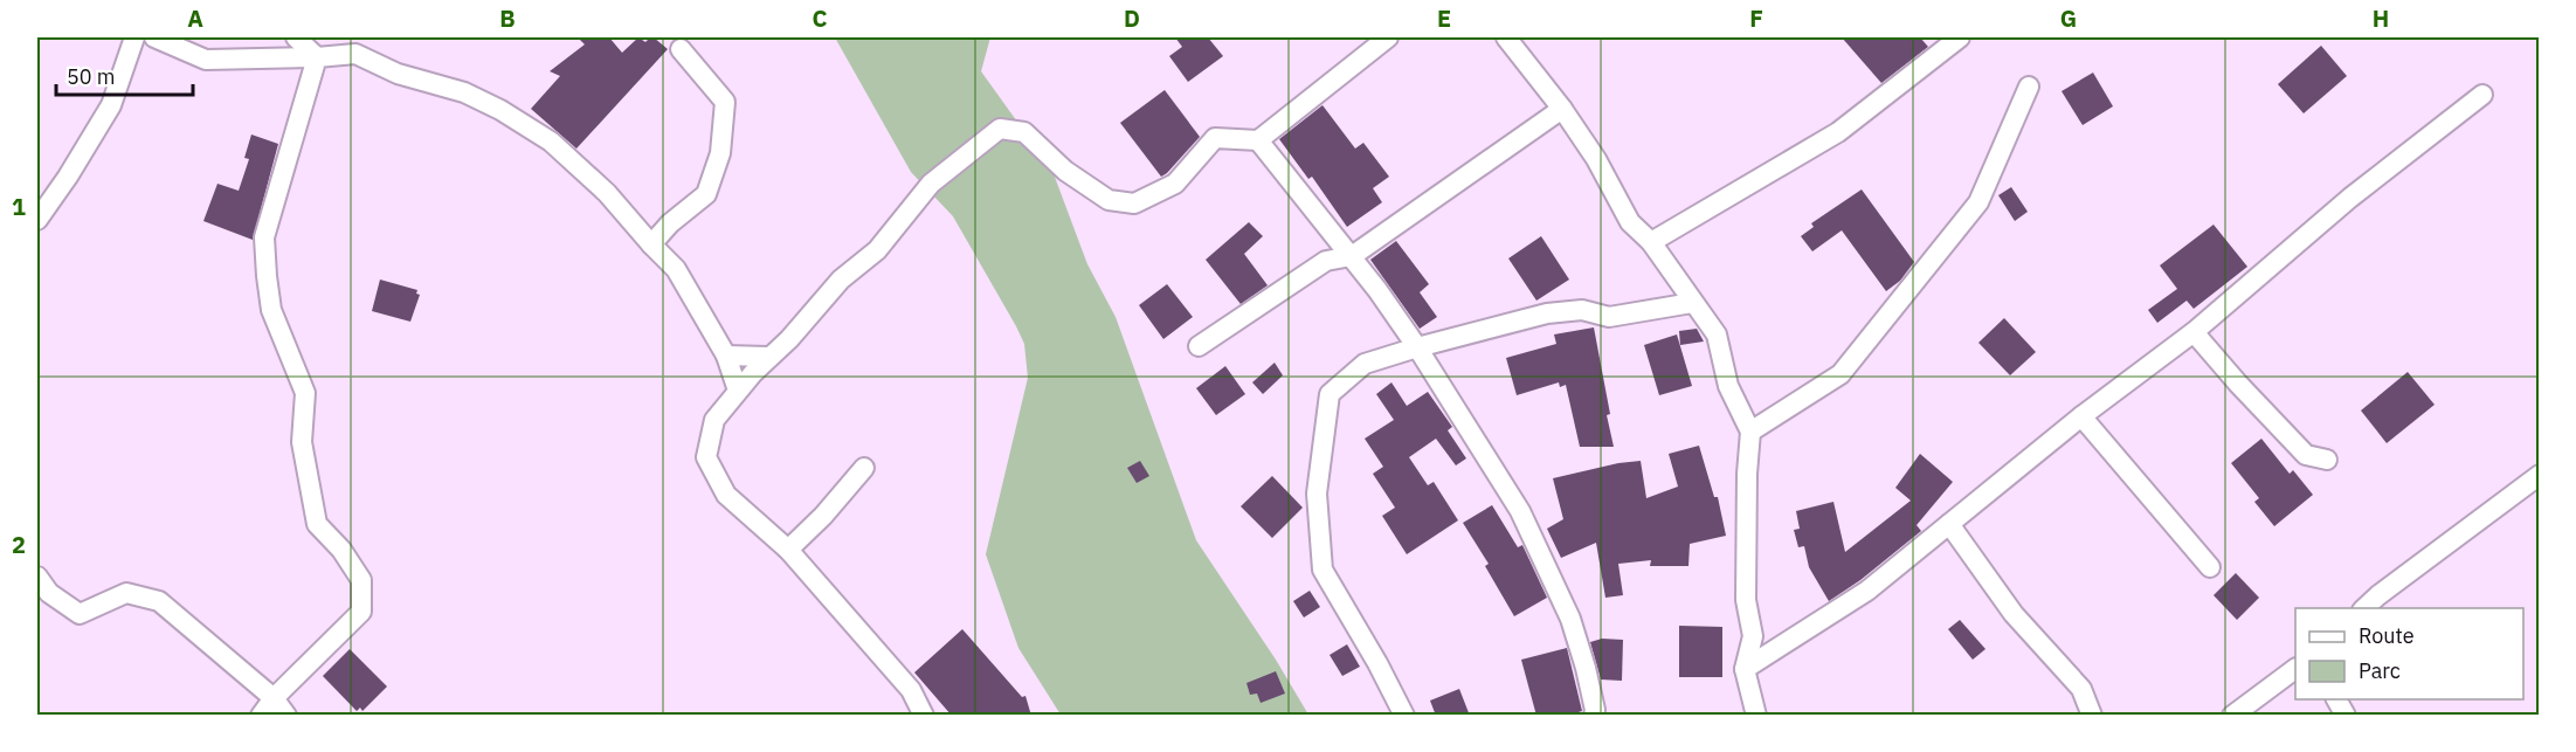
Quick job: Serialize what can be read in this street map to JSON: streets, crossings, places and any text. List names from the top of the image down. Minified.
{"legend":["Route","Parc"],"scale_bar":"50 m","grid":{"columns":["A","B","C","D","E","F","G","H"],"rows":["1","2"]}}
